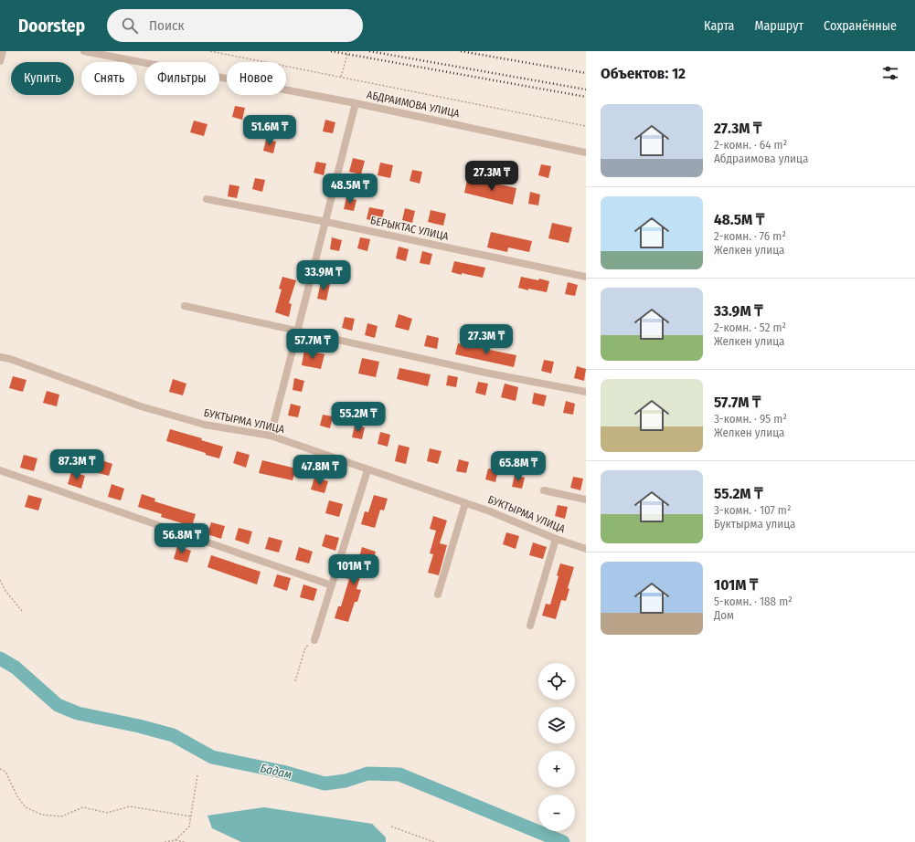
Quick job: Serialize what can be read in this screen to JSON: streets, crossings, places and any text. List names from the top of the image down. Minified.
{"streets":{"street":["АБДРАИМОВА УЛИЦА","БЕРЫКТАС УЛИЦА","БУКТЫРМА УЛИЦА"]},"water":["Бадам"],"page":{"header":"Doorstep","search":"Поиск","nav":["Карта","Маршрут","Сохранённые"],"heading":"Объектов: 12","chip":["Купить","Снять","Фильтры","Новое"],"list":[{"name":"27.3M ₸","note":"2-комн. · 64 m² · Абдраимова улица"},{"name":"48.5M ₸","note":"2-комн. · 76 m² · Желкен улица"},{"name":"33.9M ₸","note":"2-комн. · 52 m² · Желкен улица"},{"name":"57.7M ₸","note":"3-комн. · 95 m² · Желкен улица"},{"name":"55.2M ₸","note":"3-комн. · 107 m² · Буктырма улица"},{"name":"101M ₸","note":"5-комн. · 188 m² · Дом"}],"price":["51.6M ₸","27.3M ₸","48.5M ₸","33.9M ₸","27.3M ₸","57.7M ₸","55.2M ₸","87.3M ₸","65.8M ₸","47.8M ₸","56.8M ₸","101M ₸"],"map_buttons":["+","−"]}}
